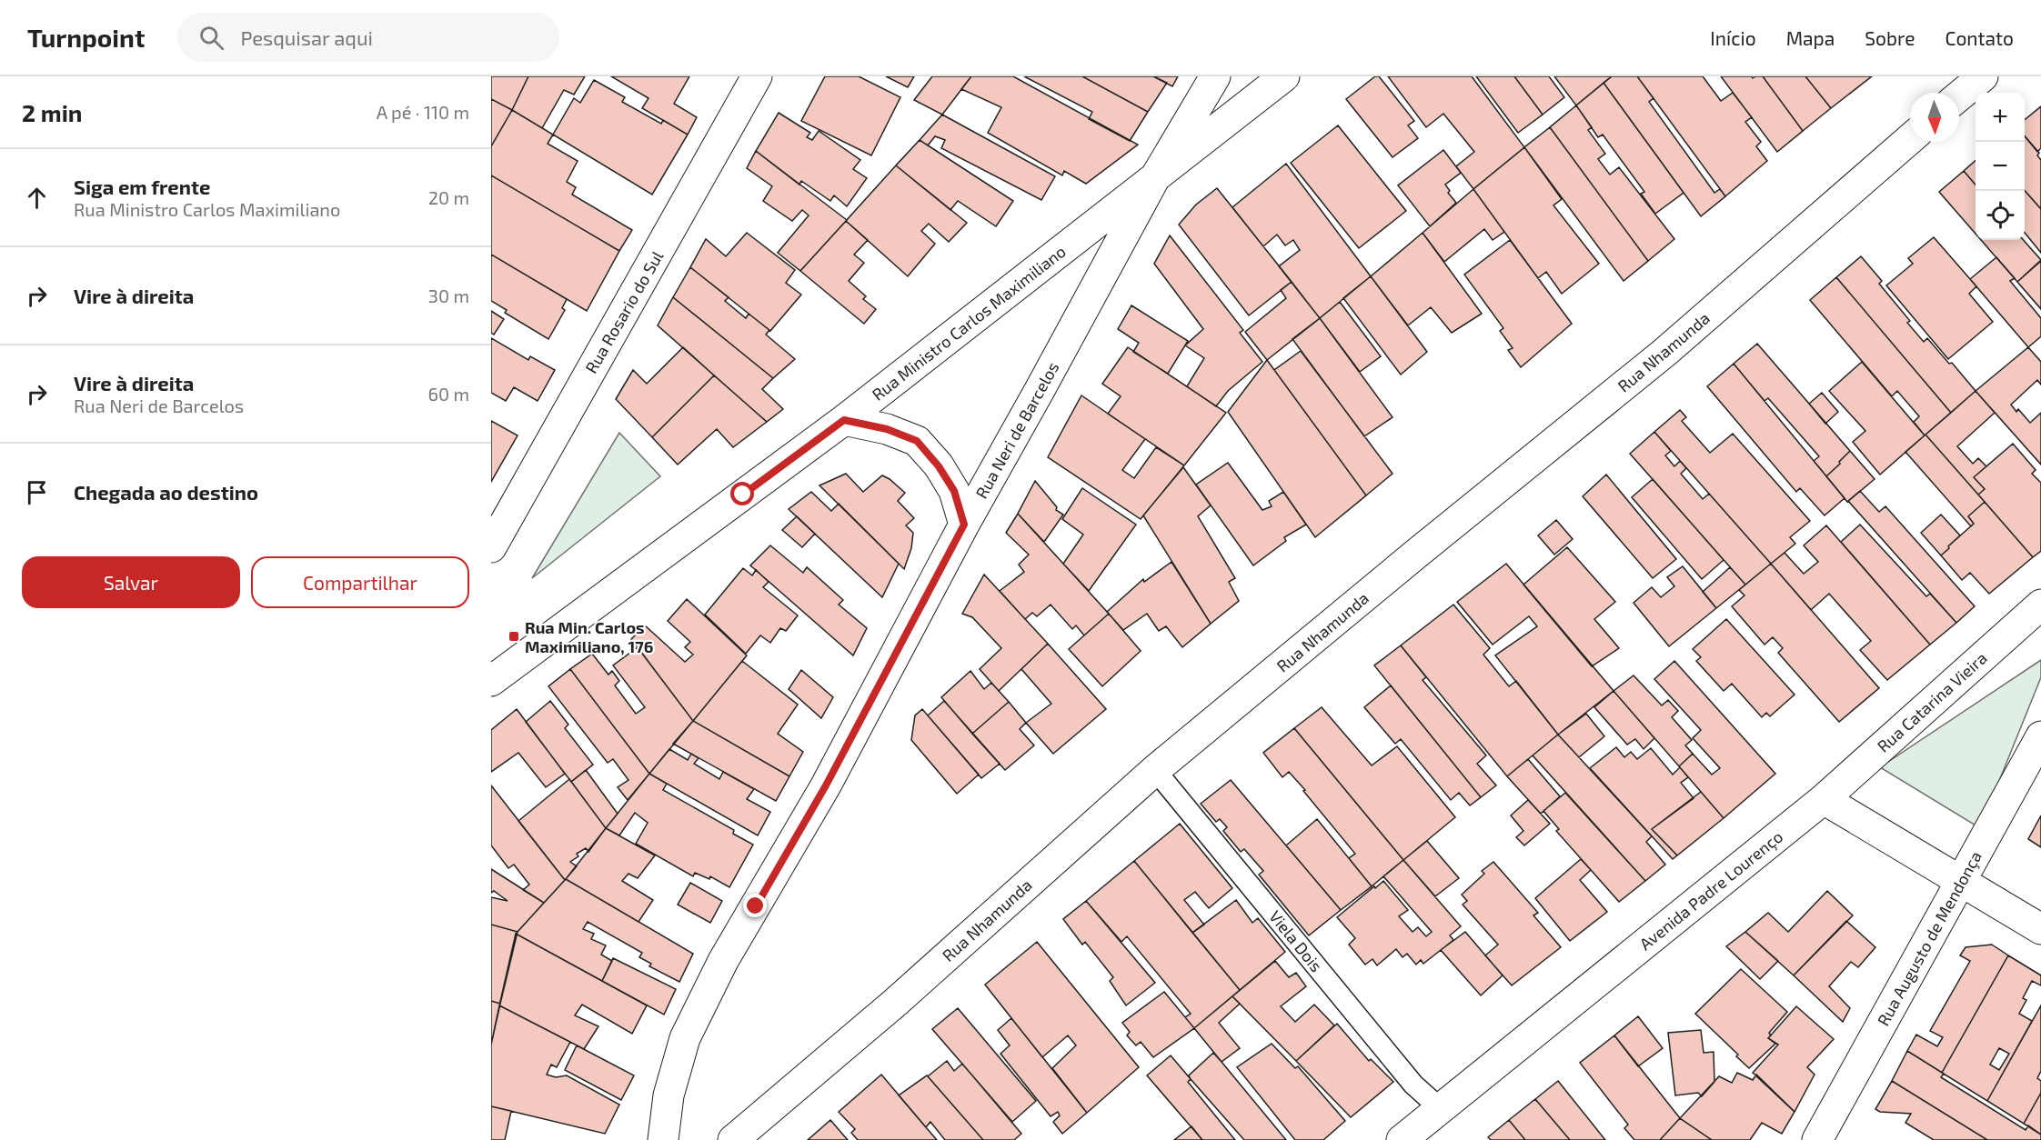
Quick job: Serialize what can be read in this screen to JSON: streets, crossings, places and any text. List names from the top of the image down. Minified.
{"streets":{"street":["Rua Rosario do Sul","Rua Ministro Carlos Maximiliano","Rua Nhamunda","Rua Neri de Barcelos","Rua Catarina Vieira","Avenida Padre Lourenço","Rua Augusto de Mendonça"],"lane":["Viela Dois"]},"crossings":[["Rua Ministro Carlos Maximiliano","Rua Neri de Barcelos"],["Rua Nhamunda","Viela Dois"],["Rua Catarina Vieira","Avenida Padre Lourenço"],["Avenida Padre Lourenço","Viela Dois"]],"places":{"transit":["Rua Min. Carlos Maximiliano, 176"]},"north":"bottom","page":{"header":"Turnpoint","search":"Pesquisar aqui","nav":["Início","Mapa","Sobre","Contato"],"heading":["2 min","A pé · 110 m"],"map_buttons":["+","−"],"list":[["Siga em frente","Rua Ministro Carlos Maximiliano","20 m"],["Vire à direita","30 m"],["Vire à direita","Rua Neri de Barcelos","60 m"],"Chegada ao destino"],"buttons":["Salvar","Compartilhar"]}}
